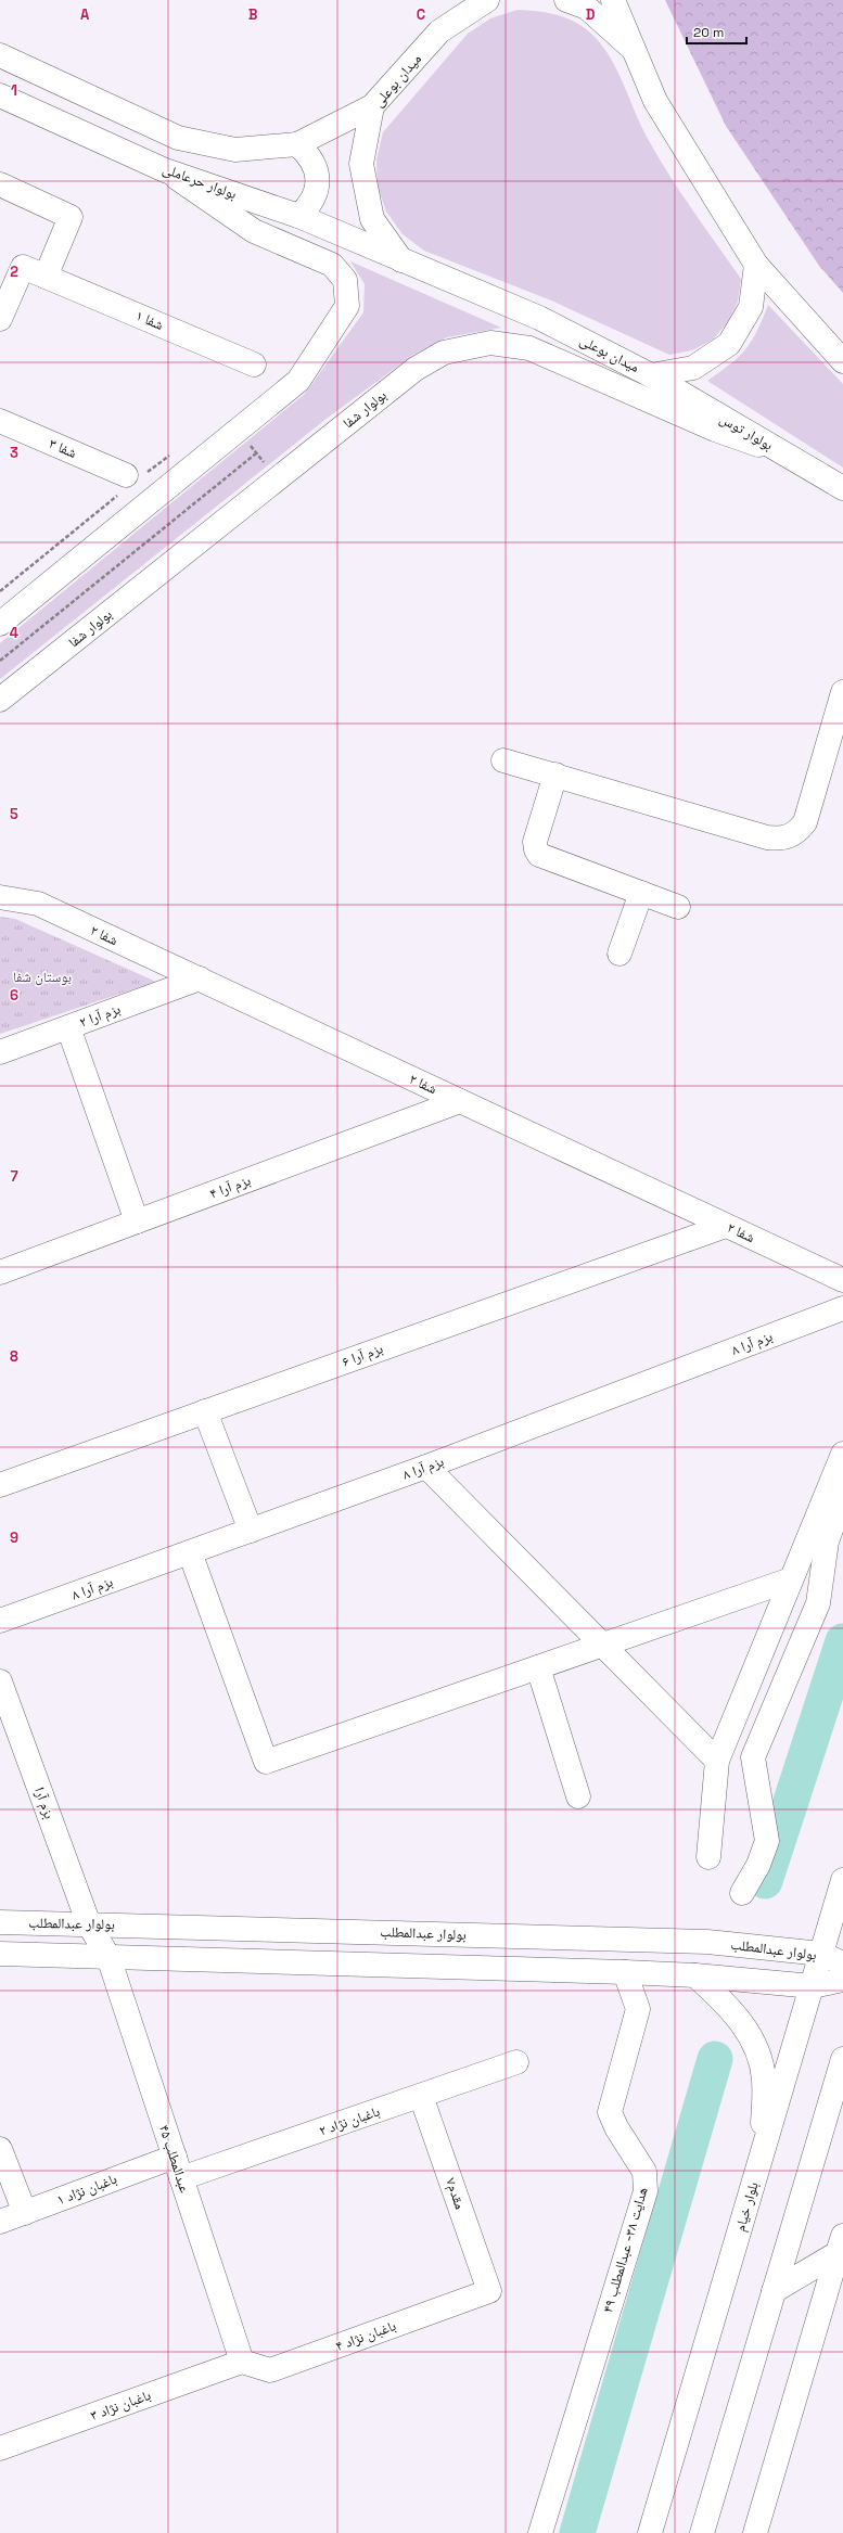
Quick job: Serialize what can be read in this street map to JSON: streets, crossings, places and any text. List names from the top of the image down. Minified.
{"streets":{"street":["میدان بوعلی","بولوار حرعاملی","شفا ۱","بولوار شفا","بولوار توس","شفا ۳","شفا ۲","بزم آرا ۲","بزم آرا ۴","بزم آرا ۸","بزم آرا ۶","بزم آرا","بولوار عبدالمطلب","باغبان نژاد ۲","عبدالمطلب ۴۵","باغبان نژاد ۱","مقدم۷","بلوار خیام","هدایت ۳۸- عبدالمطلب ۴۹","باغبان نژاد ۴","باغبان نژاد ۳"]},"crossings":[["میدان بوعلی","بولوار حرعاملی"],["میدان بوعلی","بولوار توس"],["بولوار شفا","بولوار توس"],["شفا ۲","بزم آرا ۲"],["شفا ۲","بزم آرا ۴"],["شفا ۲","بزم آرا ۶"],["بزم آرا","بولوار عبدالمطلب"],["بزم آرا","عبدالمطلب ۴۵"],["بولوار عبدالمطلب","بلوار خیام"],["باغبان نژاد ۲","عبدالمطلب ۴۵"],["باغبان نژاد ۲","باغبان نژاد ۱"],["باغبان نژاد ۲","مقدم۷"],["عبدالمطلب ۴۵","باغبان نژاد ۱"],["عبدالمطلب ۴۵","باغبان نژاد ۴"],["عبدالمطلب ۴۵","باغبان نژاد ۳"],["مقدم۷","باغبان نژاد ۴"],["باغبان نژاد ۴","باغبان نژاد ۳"]],"parks":["بوستان شفا"],"scale_bar":"20 m","grid":{"columns":["A","B","C","D"],"rows":["1","2","3","4","5","6","7","8","9"]}}
